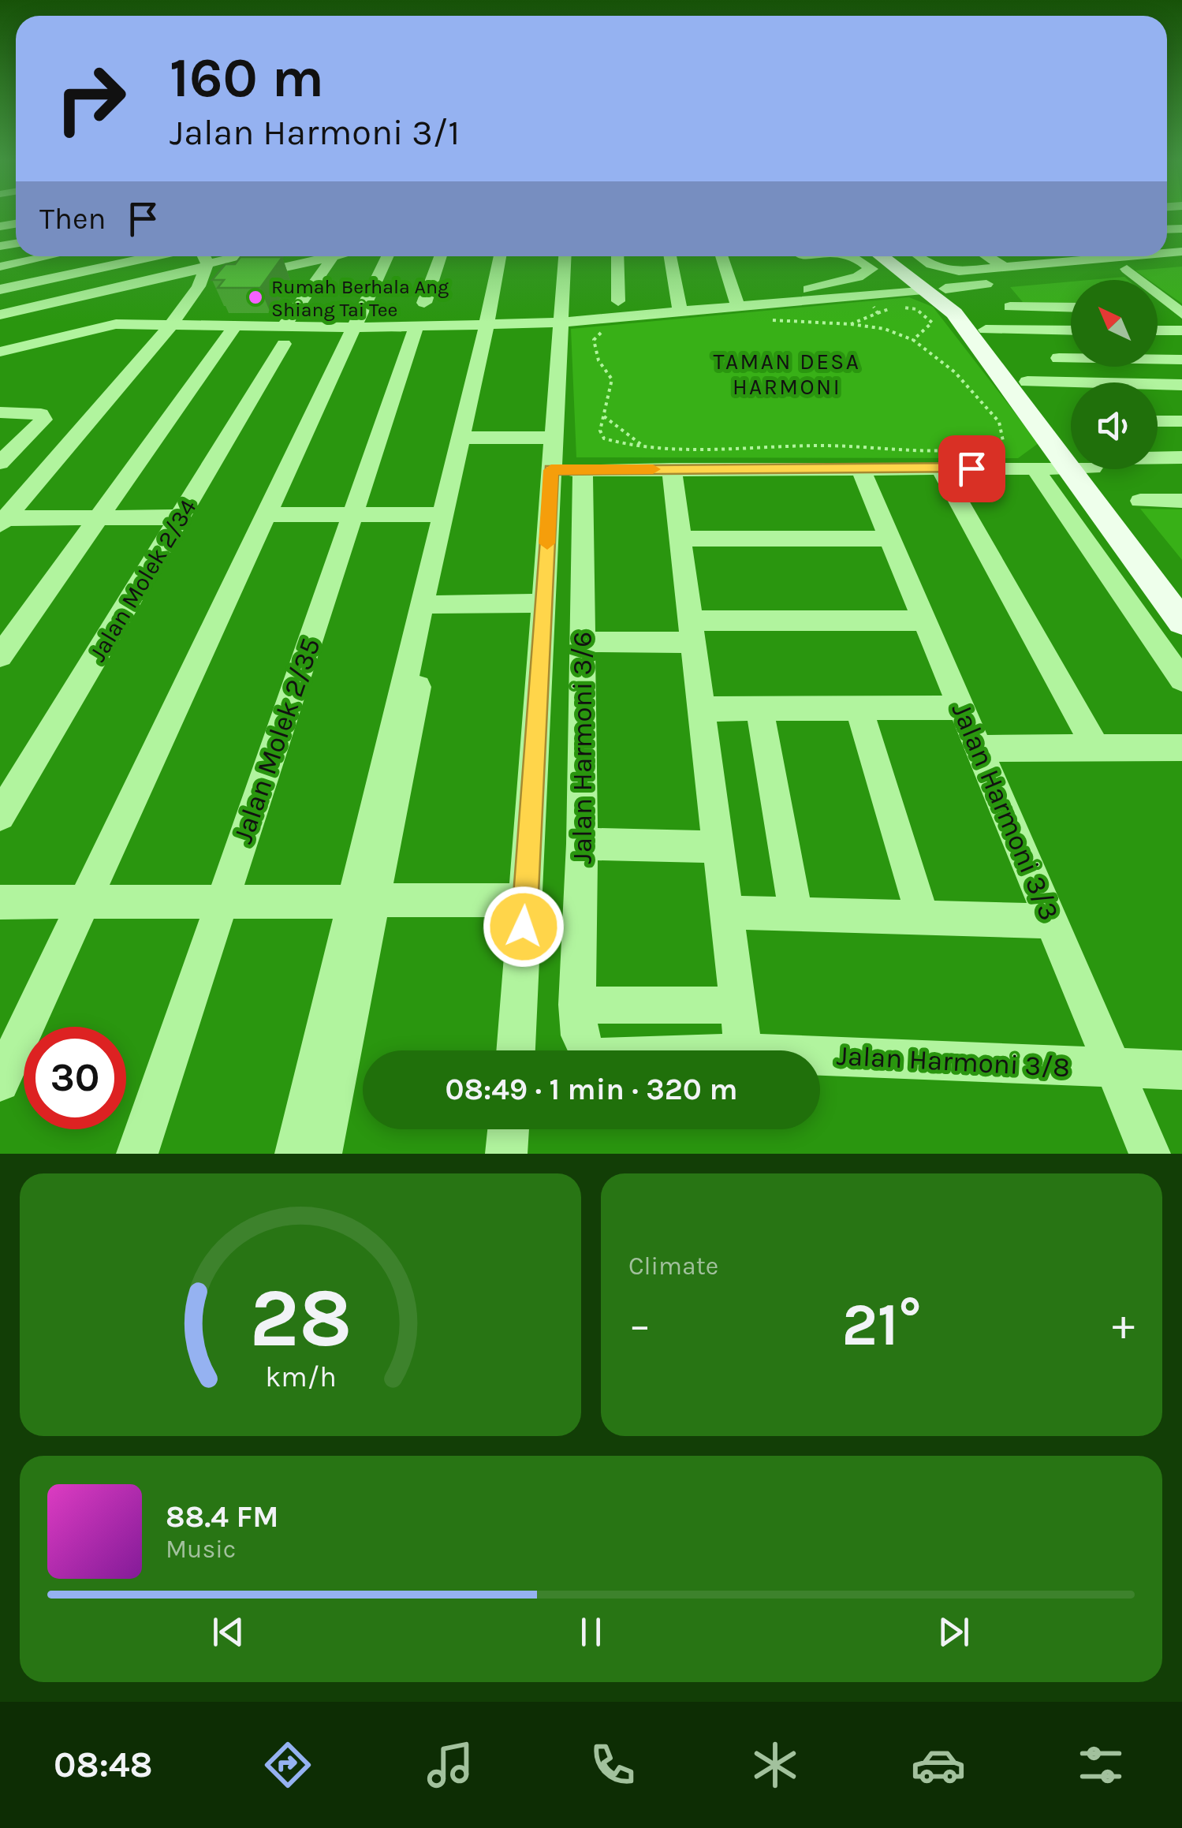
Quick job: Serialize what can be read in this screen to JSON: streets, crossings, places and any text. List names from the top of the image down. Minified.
{"streets":{"street":["Jalan Molek 2/34","Jalan Molek 2/35","Jalan Harmoni 3/6","Jalan Harmoni 3/3","Jalan Harmoni 3/8"]},"crossings":[["Jalan Harmoni 3/6","Jalan Harmoni 3/8"],["Jalan Harmoni 3/3","Jalan Harmoni 3/8"]],"districts":["TAMAN DESA HARMONI"],"places":["Rumah Berhala Ang Shiang Tai Tee"],"north":"top left","page":{"turn":["160 m","Jalan Harmoni 3/1"],"then":"Then","limit":"30","trip":"08:49 · 1 min · 320 m","tile":"Climate","heat":["−","21°","+"],"song":["88.4 FM","Music"],"tabs":"08:48","gauge":["28","km/h"]}}
